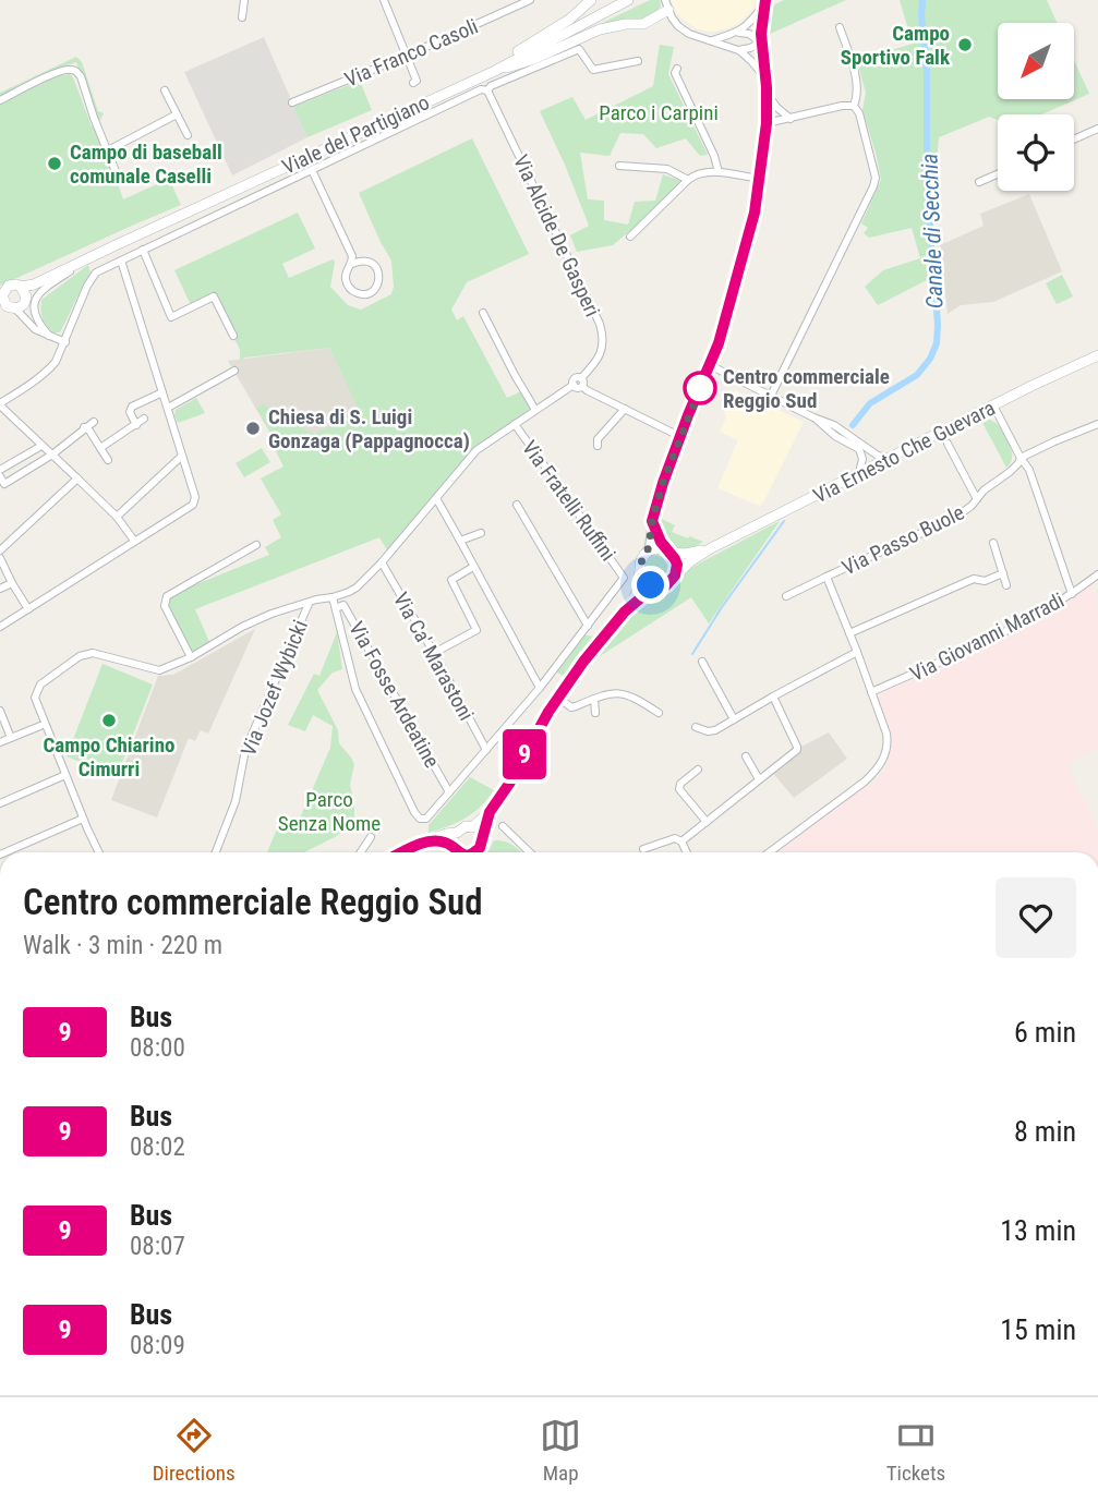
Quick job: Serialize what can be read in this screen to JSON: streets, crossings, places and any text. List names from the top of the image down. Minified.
{"streets":{"street":["Via Franco Casoli","Viale del Partigiano","Via Alcide De Gasperi","Via Ernesto Che Guevara","Via Fratelli Ruffini","Via Passo Buole","Via Giovanni Marradi","Via Ca' Marastoni","Via Jozef Wybicki","Via Fosse Ardeatine"]},"crossings":[["Via Passo Buole","Via Giovanni Marradi"]],"water":["Canale di Secchia"],"parks":["Parco i Carpini","Parco Senza Nome"],"places":["Campo Sportivo Falk","Campo di baseball comunale Caselli","Centro commerciale Reggio Sud","Chiesa di S. Luigi Gonzaga (Pappagnocca)","Campo Chiarino Cimurri"],"lines":["bus line 9"],"north":"bottom left","page":{"on_map":"9","heading":["Centro commerciale Reggio Sud","Walk · 3 min · 220 m"],"list":[{"mark":"9","name":"Bus","note":"08:00","value":"6 min"},{"mark":"9","name":"Bus","note":"08:02","value":"8 min"},{"mark":"9","name":"Bus","note":"08:07","value":"13 min"},{"mark":"9","name":"Bus","note":"08:09","value":"15 min"}],"tabs":["Directions","Map","Tickets"]}}
